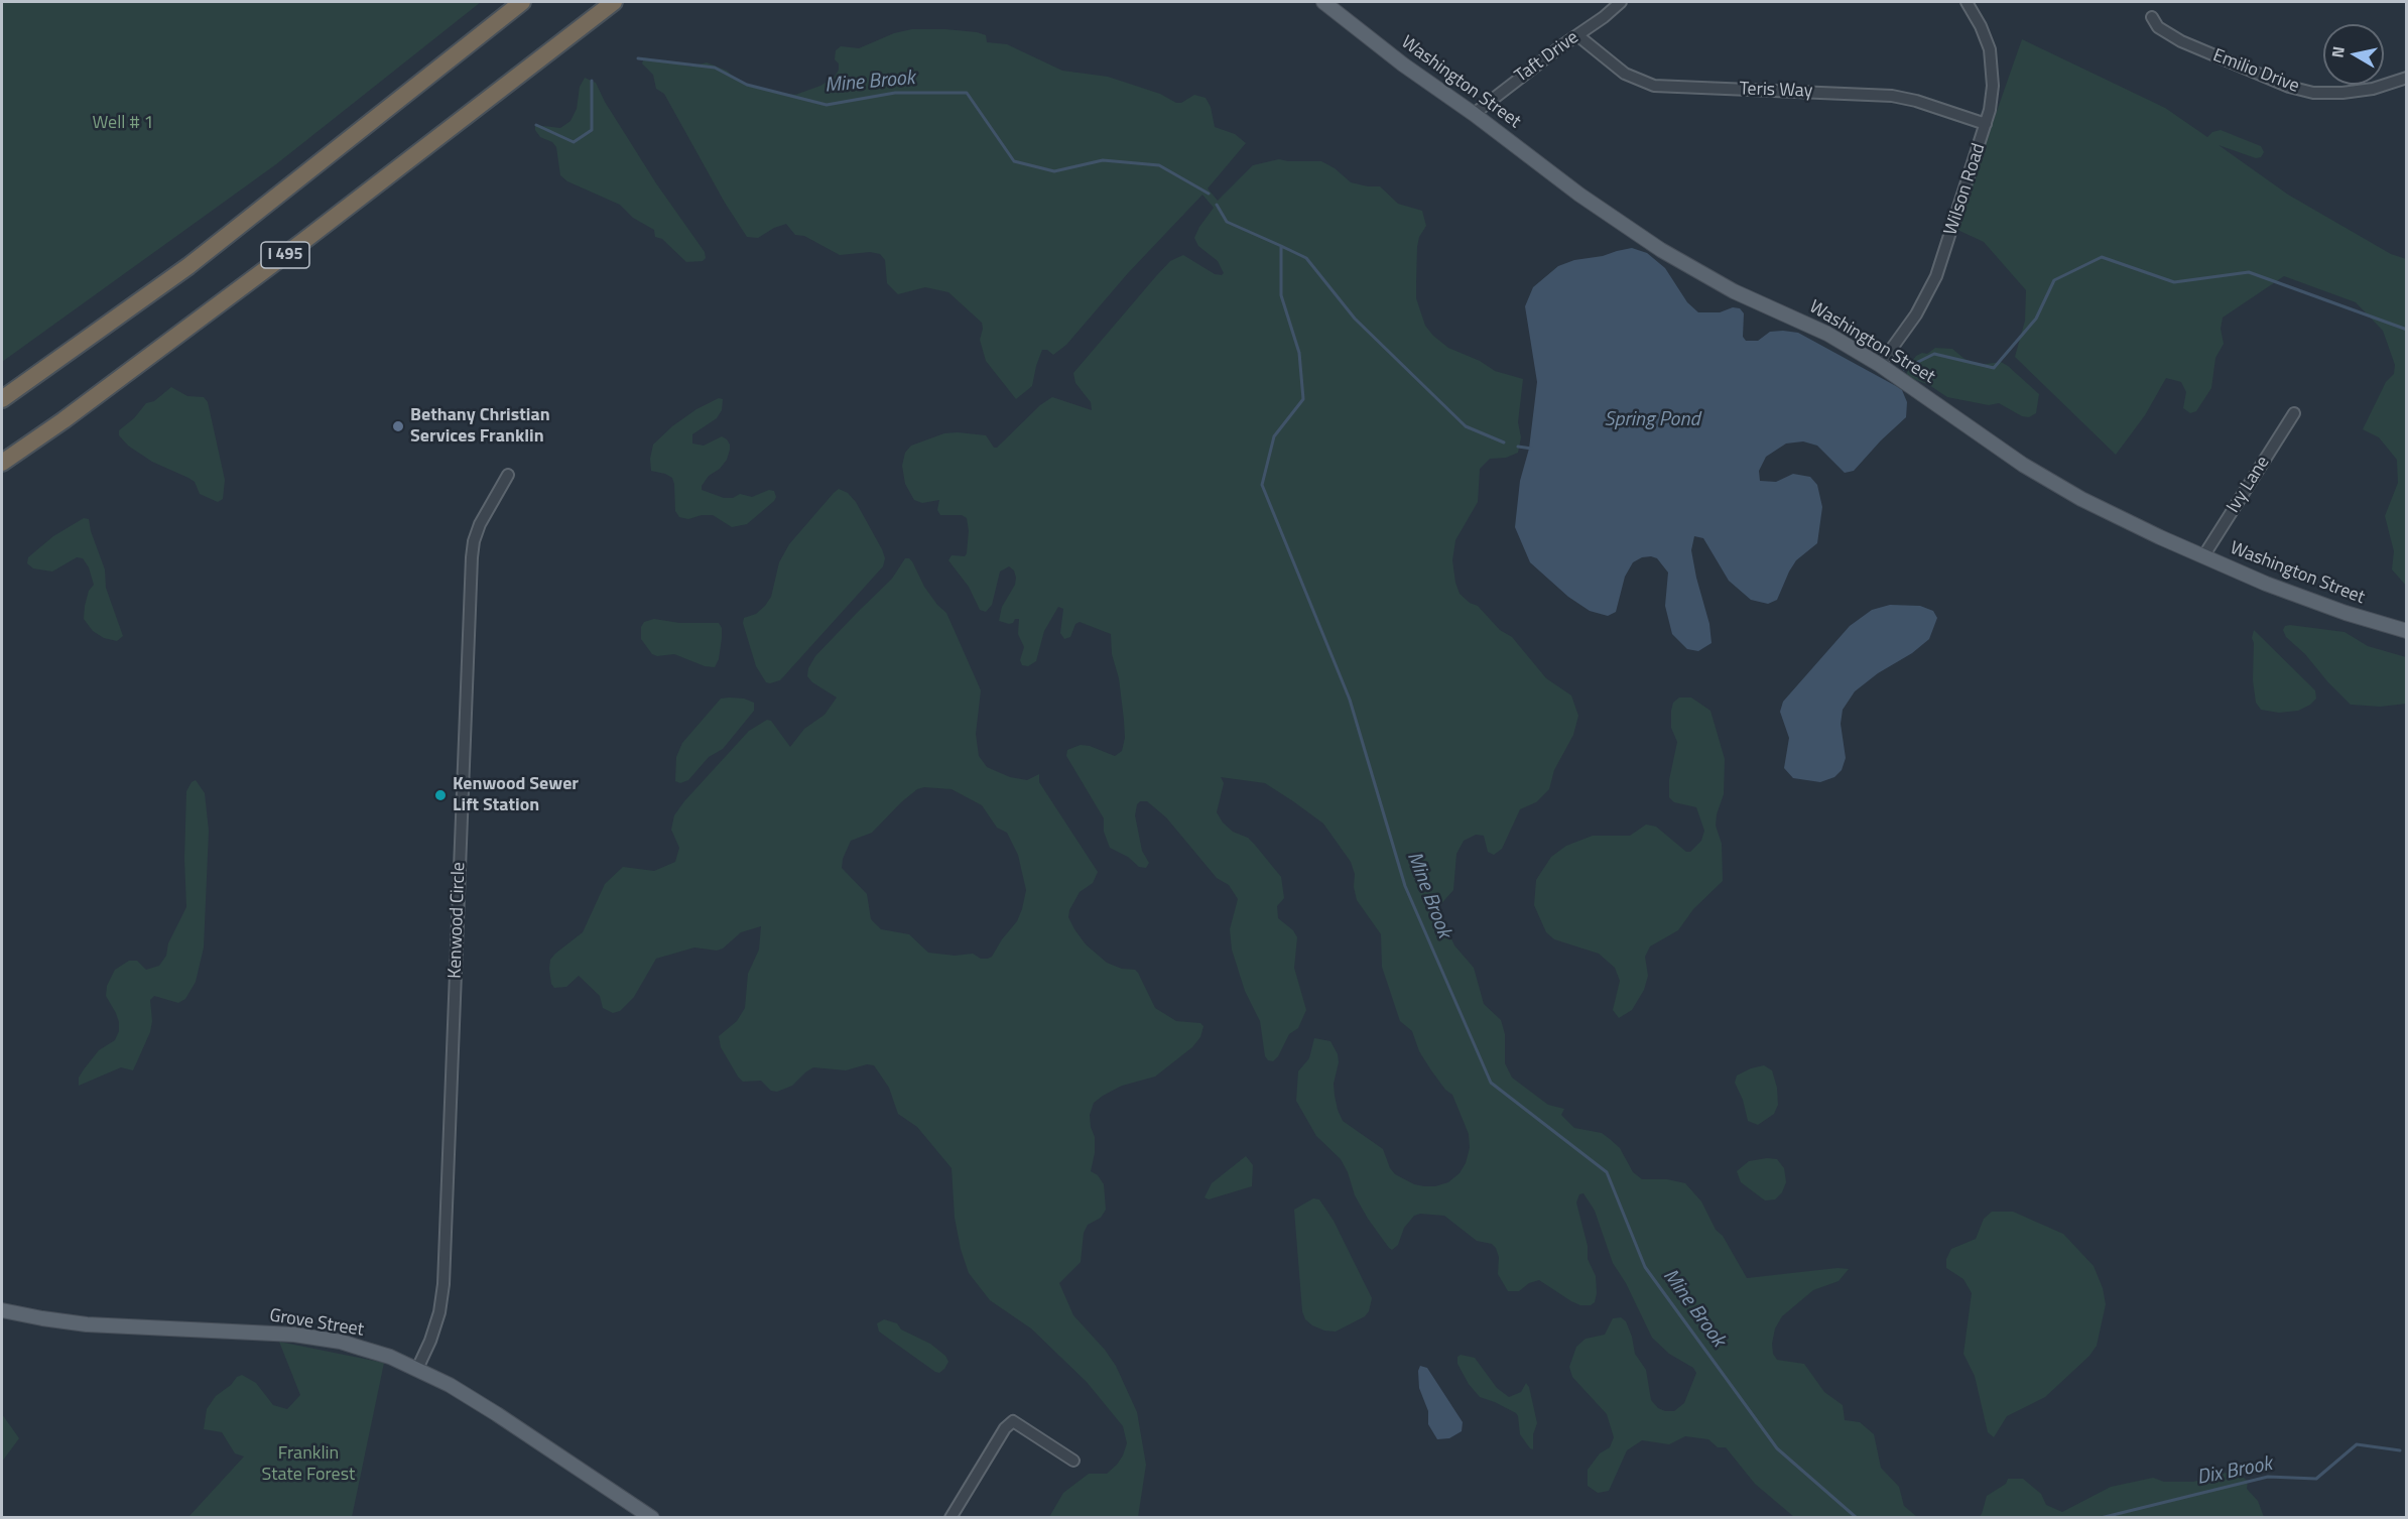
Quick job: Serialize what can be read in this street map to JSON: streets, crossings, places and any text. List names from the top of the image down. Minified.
{"streets":{"highway":["I 495"],"main road":["Washington Street","Grove Street"],"street":["Taft Drive","Emilio Drive","Teris Way","Wilson Road","Ivy Lane","Kenwood Circle"]},"crossings":[["Taft Drive","Washington Street"],["Taft Drive","Teris Way"],["Washington Street","Wilson Road"],["Washington Street","Ivy Lane"],["Teris Way","Wilson Road"],["Kenwood Circle","Grove Street"]],"water":["Mine Brook","Spring Pond","Dix Brook"],"parks":["Well # 1","Franklin State Forest"],"places":["Bethany Christian Services Franklin","Kenwood Sewer Lift Station"],"north":"left"}
